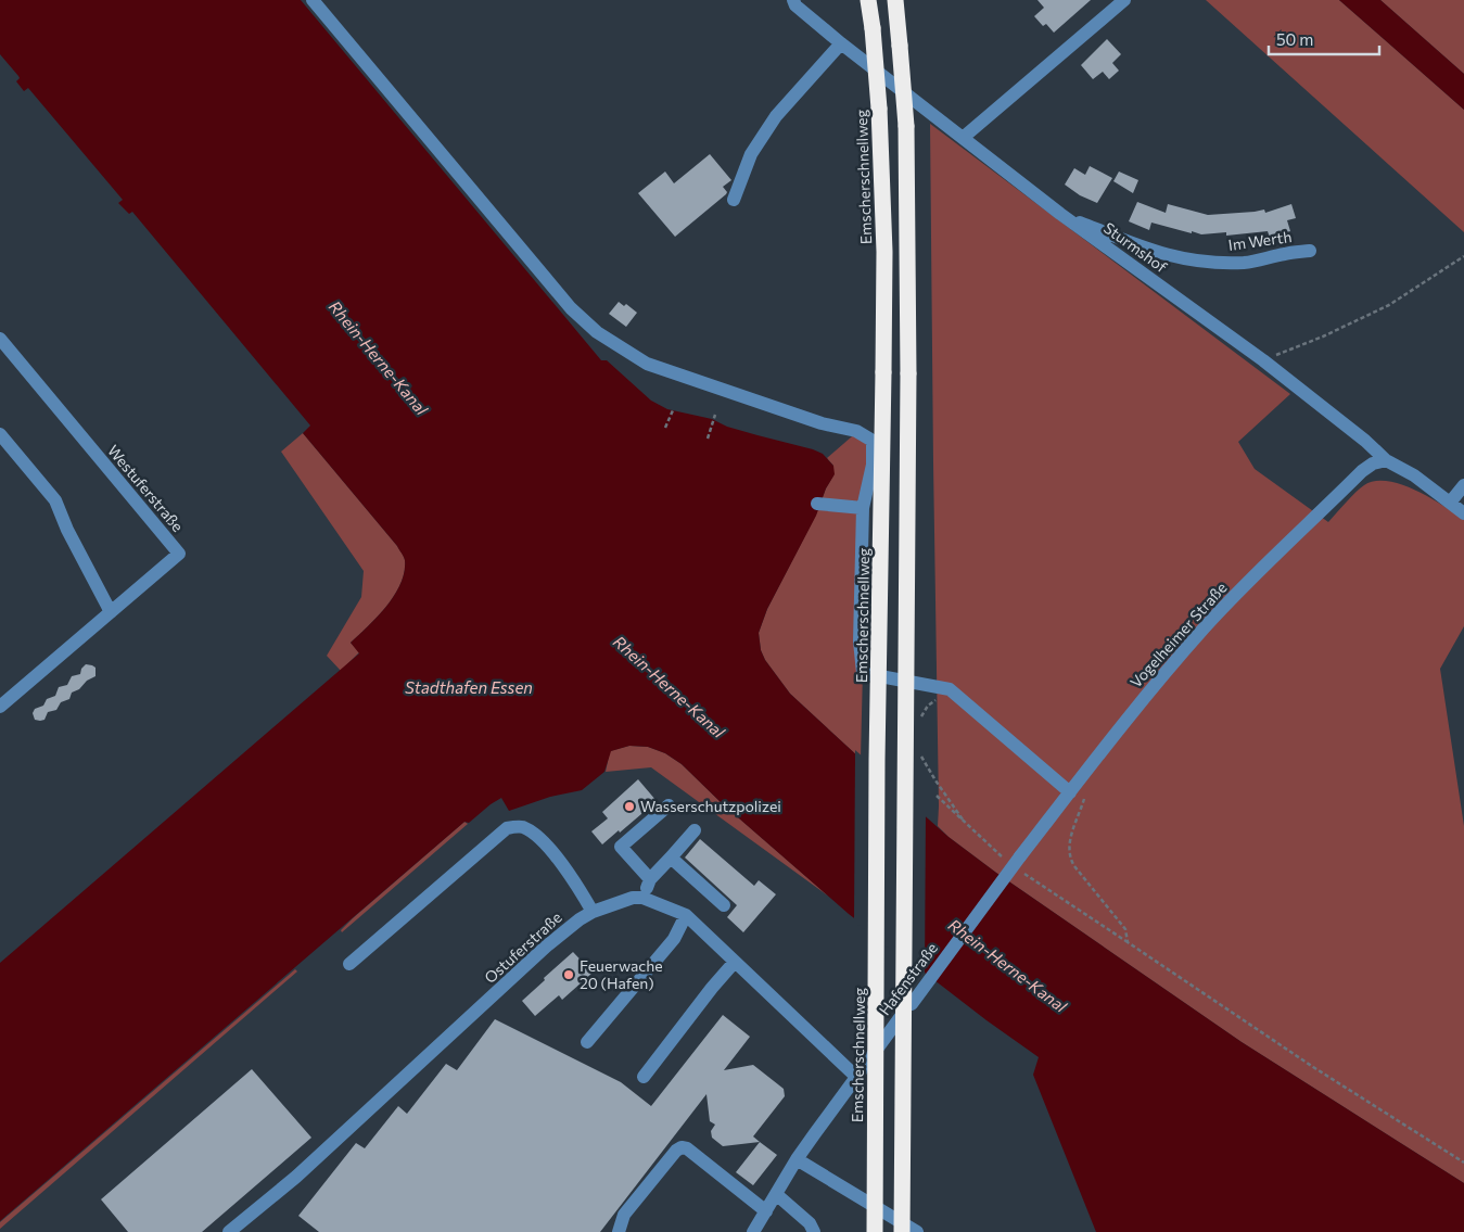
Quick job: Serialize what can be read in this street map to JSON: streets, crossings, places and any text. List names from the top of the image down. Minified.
{"streets":{"highway":["Emscherschnellweg"],"street":["Im Werth","Sturmshof","Westuferstraße","Vogelheimer Straße","Ostuferstraße","Hafenstraße"]},"crossings":[["Im Werth","Sturmshof"],["Sturmshof","Vogelheimer Straße"],["Vogelheimer Straße","Hafenstraße"]],"water":["Rhein-Herne-Kanal","Stadthafen Essen"],"places":["Wasserschutzpolizei","Feuerwache 20 (Hafen)"],"scale_bar":"50 m"}
